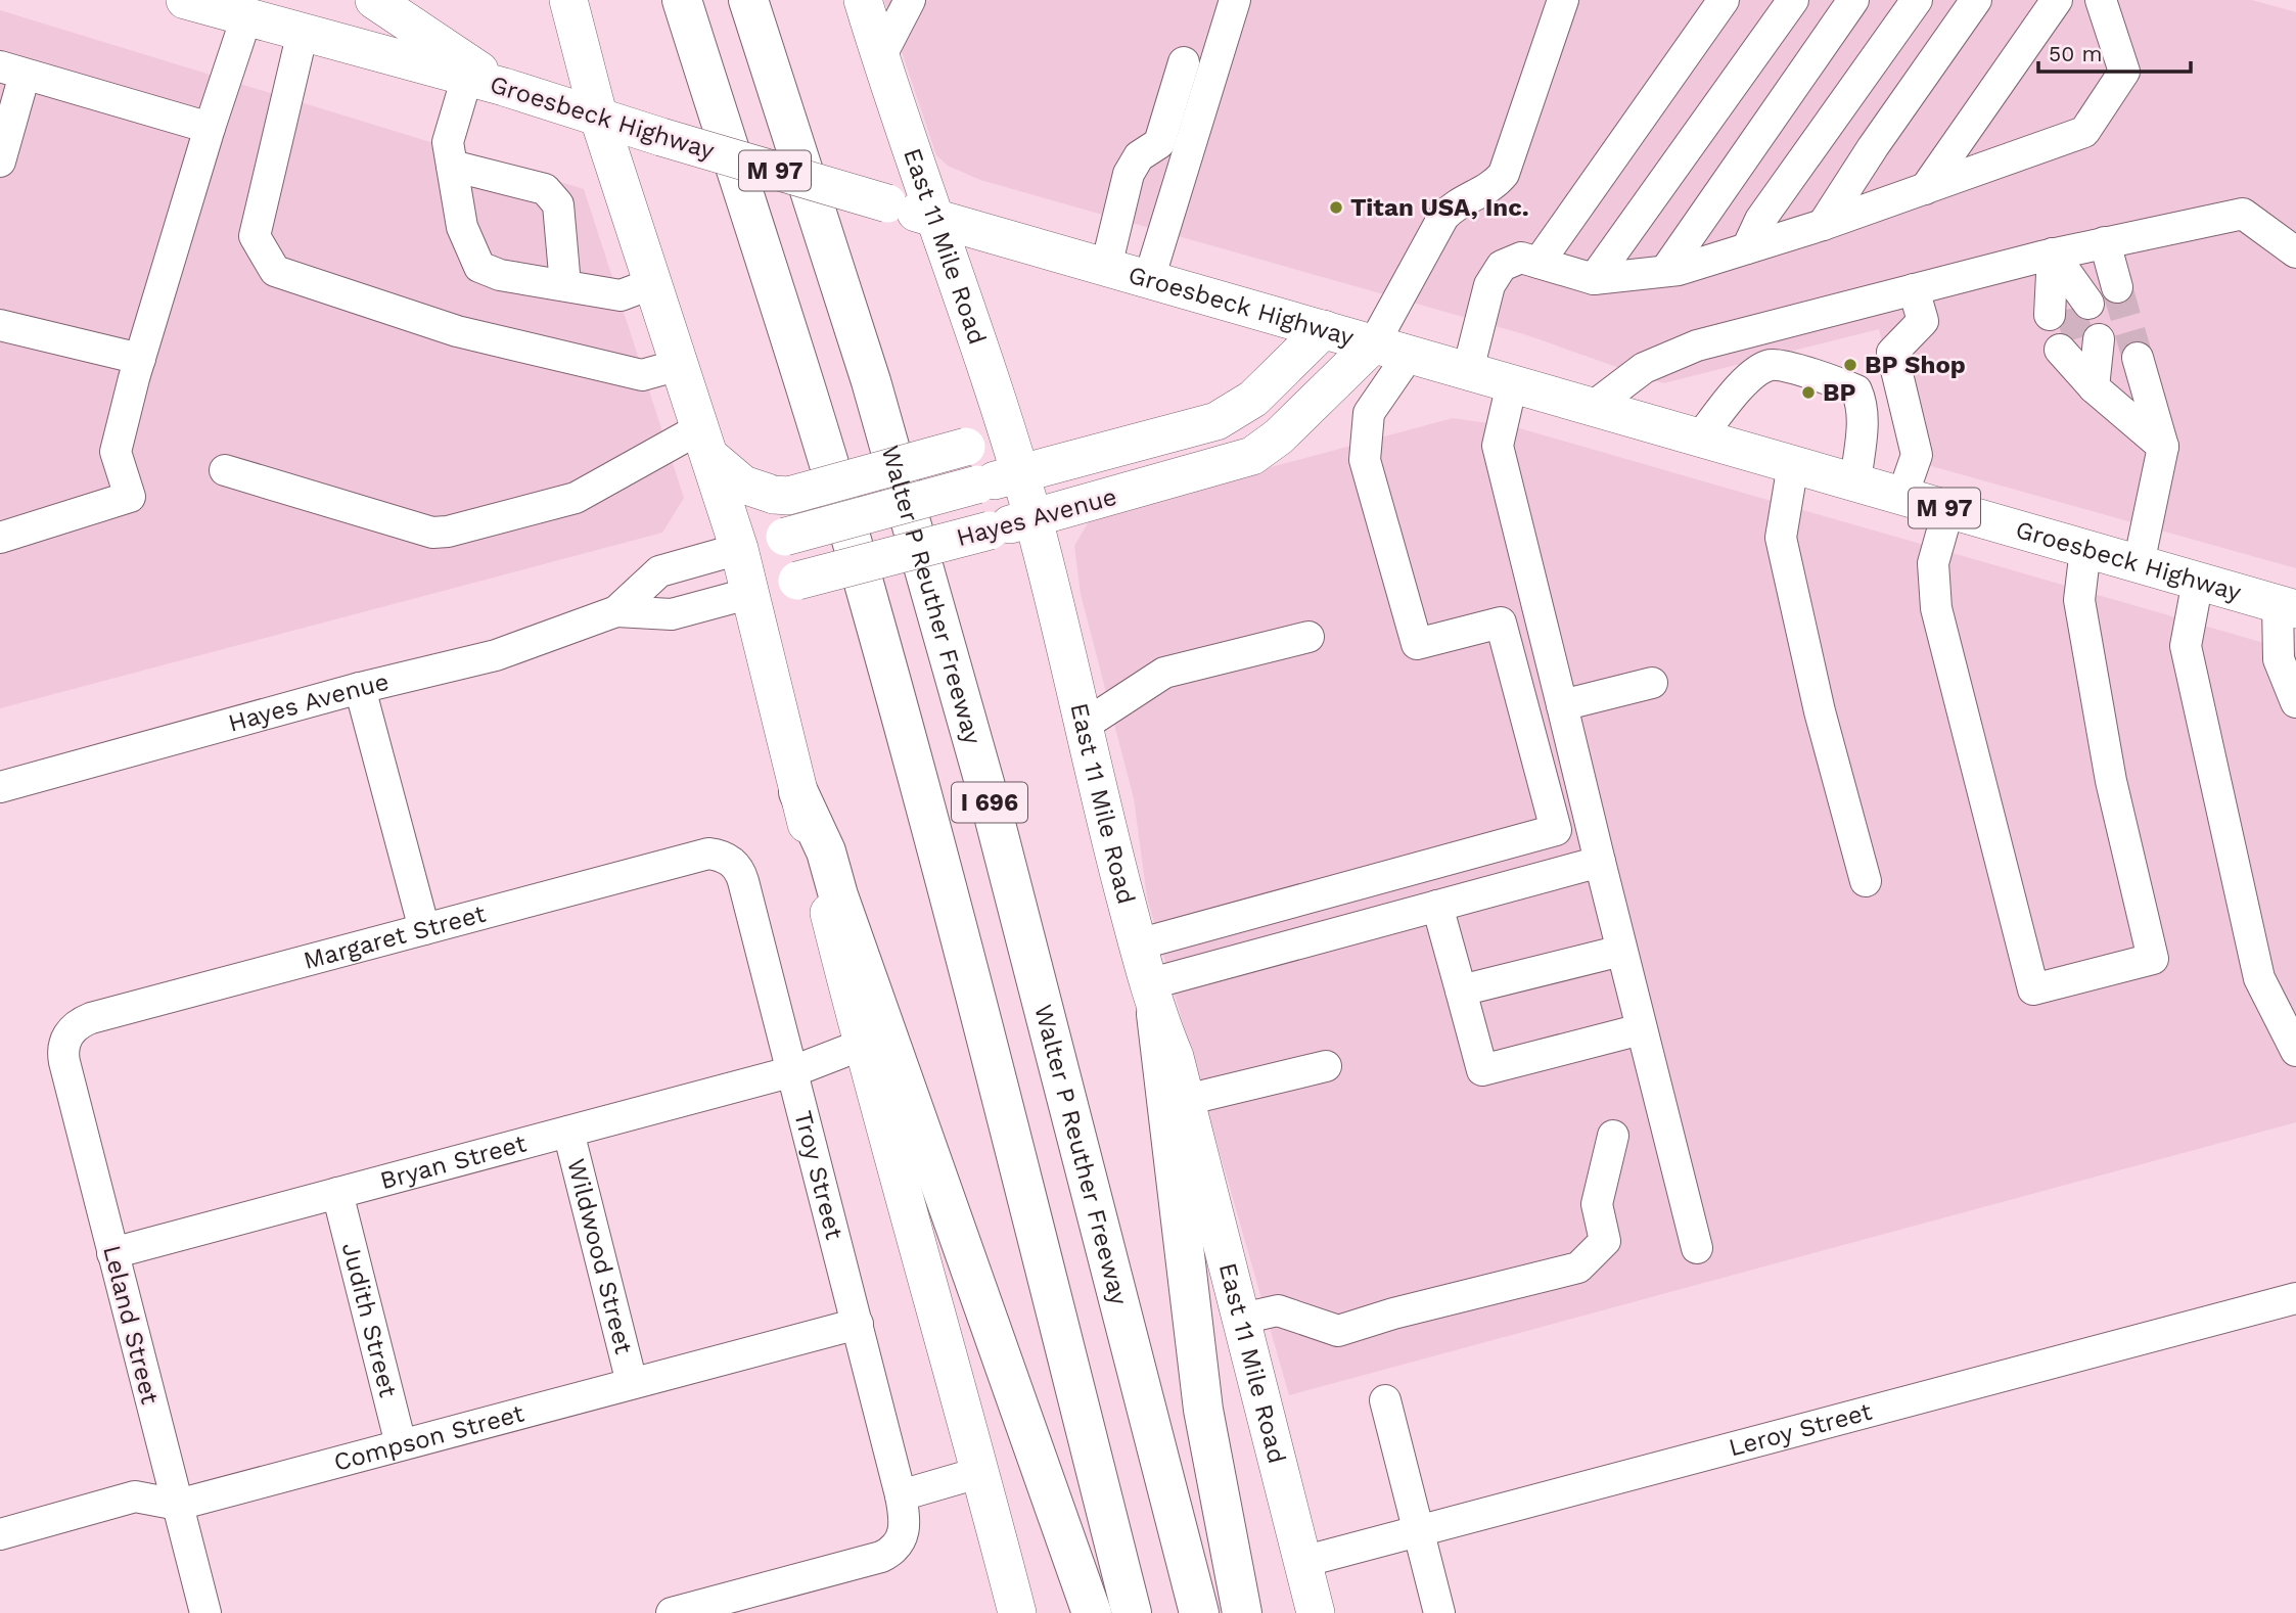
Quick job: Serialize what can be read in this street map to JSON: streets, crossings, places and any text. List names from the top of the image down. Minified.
{"streets":{"highway":["Walter P Reuther Freeway","I 696"],"main road":["Groesbeck Highway","M 97","East 11 Mile Road","Hayes Avenue"],"street":["Margaret Street","Bryan Street","Troy Street","Wildwood Street","Judith Street","Leland Street","Leroy Street","Compson Street"]},"crossings":[["Groesbeck Highway","East 11 Mile Road"],["Groesbeck Highway","Hayes Avenue"],["East 11 Mile Road","Hayes Avenue"],["East 11 Mile Road","Leroy Street"],["Margaret Street","Troy Street"],["Margaret Street","Leland Street"],["Bryan Street","Troy Street"],["Bryan Street","Wildwood Street"],["Bryan Street","Judith Street"],["Bryan Street","Leland Street"],["Troy Street","Compson Street"],["Wildwood Street","Compson Street"],["Judith Street","Compson Street"],["Leland Street","Compson Street"]],"places":["Titan USA, Inc.","BP Shop","BP"],"scale_bar":"50 m"}
